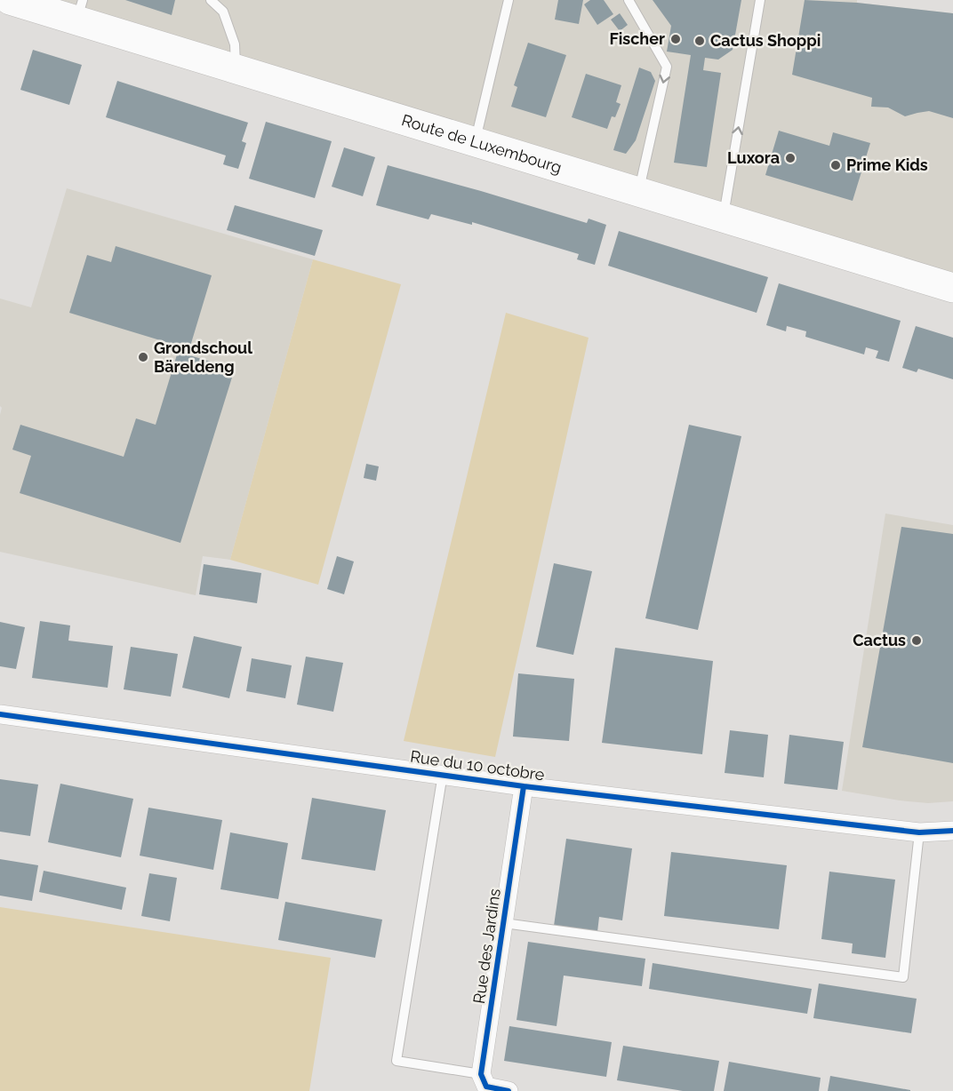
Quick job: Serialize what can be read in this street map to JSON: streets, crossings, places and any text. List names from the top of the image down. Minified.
{"streets":{"main road":["Route de Luxembourg"],"street":["Rue du 10 octobre","Rue des Jardins"]},"crossings":[["Rue du 10 octobre","Rue des Jardins"]],"places":["Fischer","Cactus Shoppi","Luxora","Prime Kids","Grondschoul Bäreldeng","Cactus"]}
